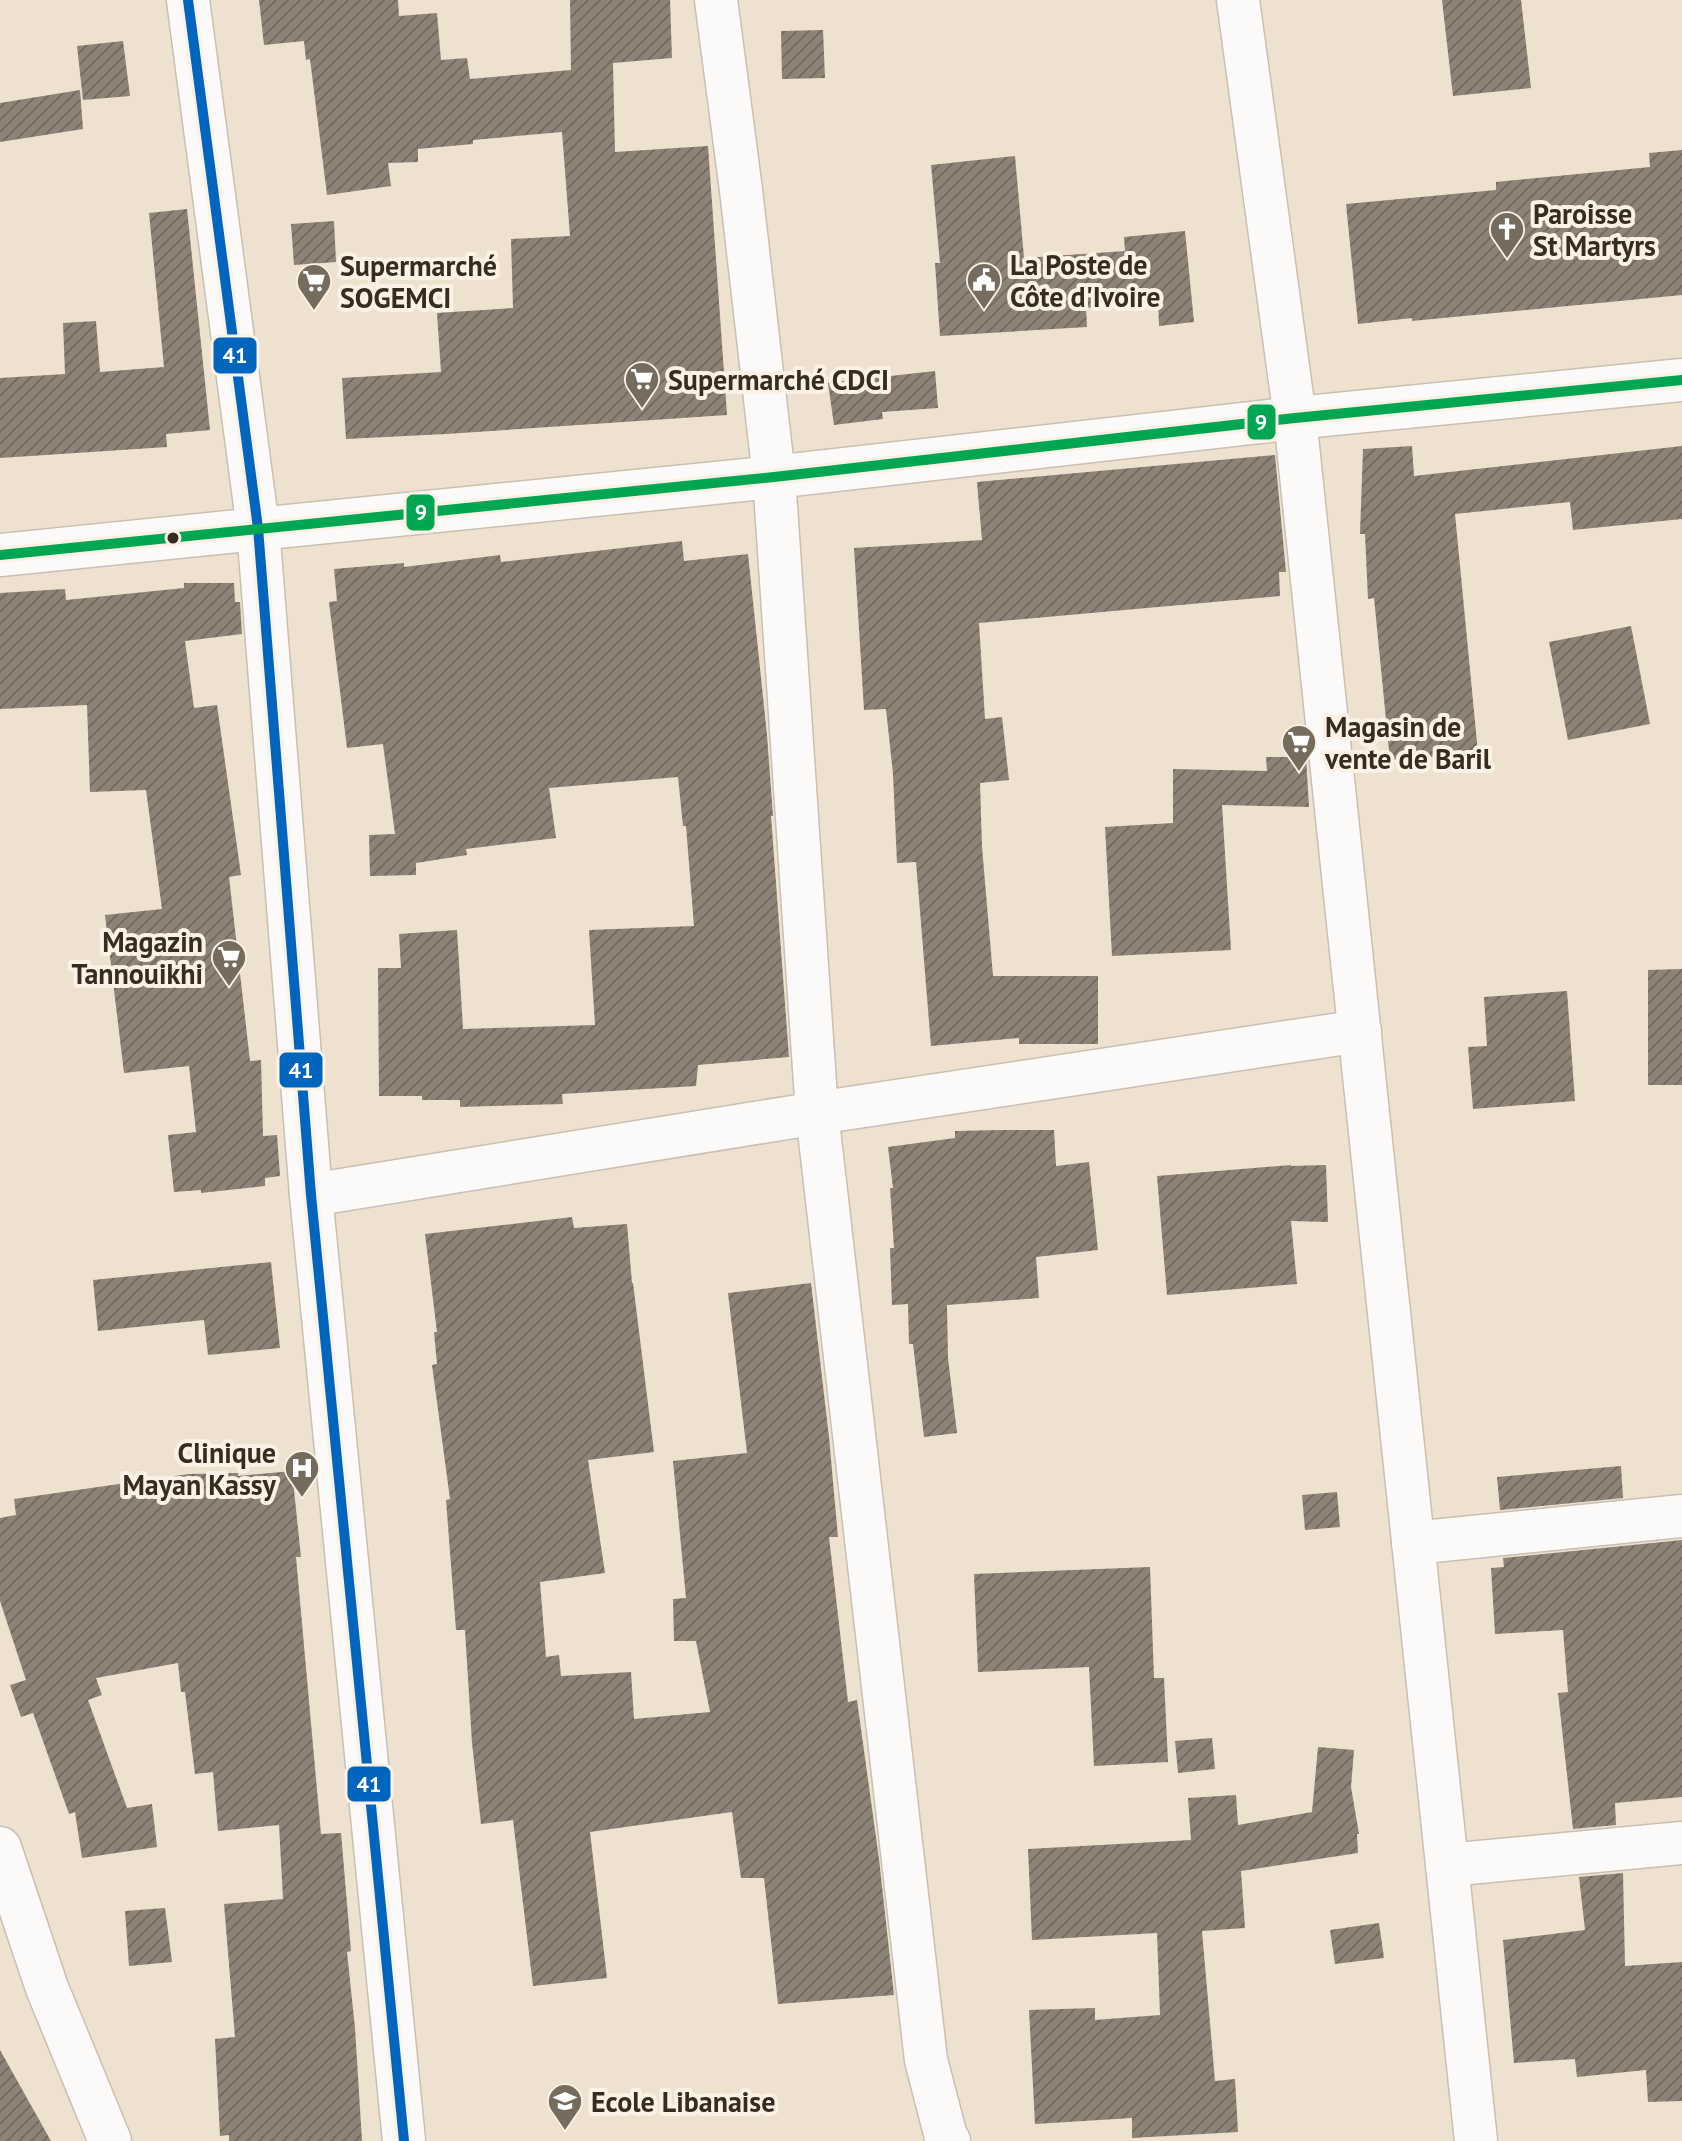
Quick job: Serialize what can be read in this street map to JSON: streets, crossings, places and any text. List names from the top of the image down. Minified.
{"places":{"church":["Paroisse St Martyrs"],"public building":["La Poste de Côte d'Ivoire"],"supermarket":["Supermarché SOGEMCI","Supermarché CDCI","Magasin de vente de Baril","Magazin Tannouikhi"],"hospital":["Clinique Mayan Kassy"],"school or university":["Ecole Libanaise"]},"lines":["transit line 41","transit line 9"]}
